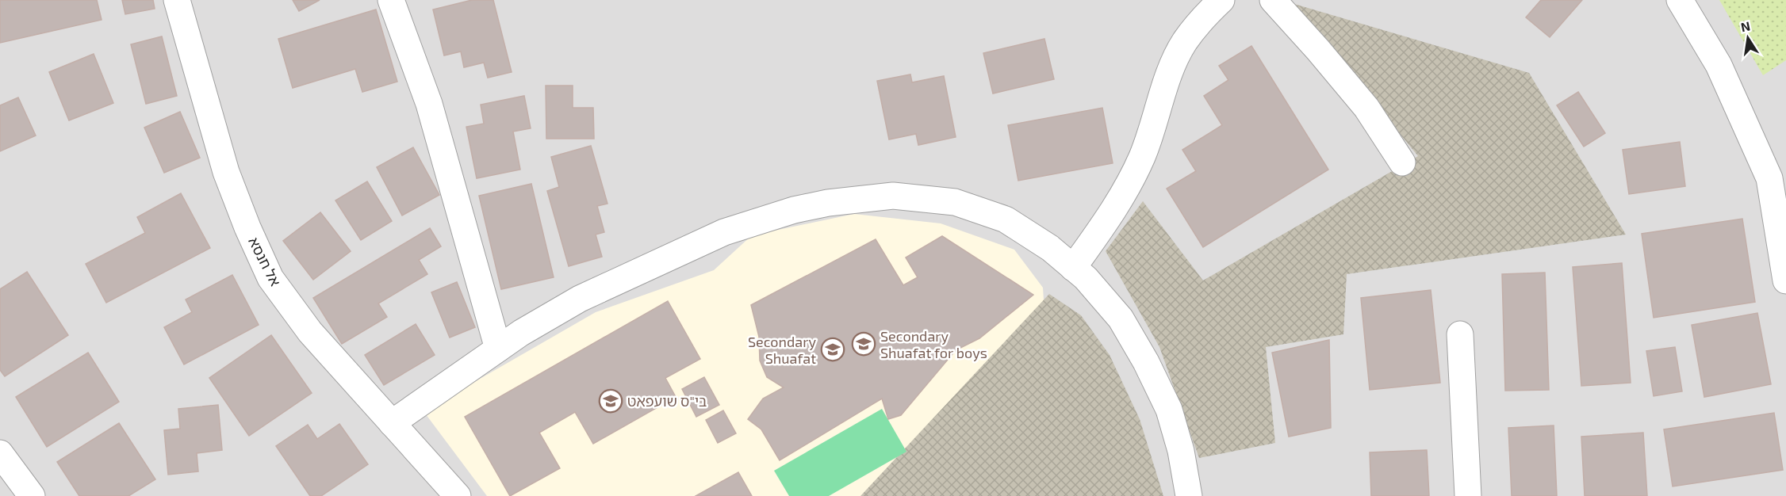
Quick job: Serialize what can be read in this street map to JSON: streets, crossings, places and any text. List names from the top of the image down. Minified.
{"streets":{"street":["אל חנסא"]},"places":{"school or university":["Secondary Shuafat for boys","Secondary Shuafat","בי\"ס שועפאט"]},"north":"top"}
